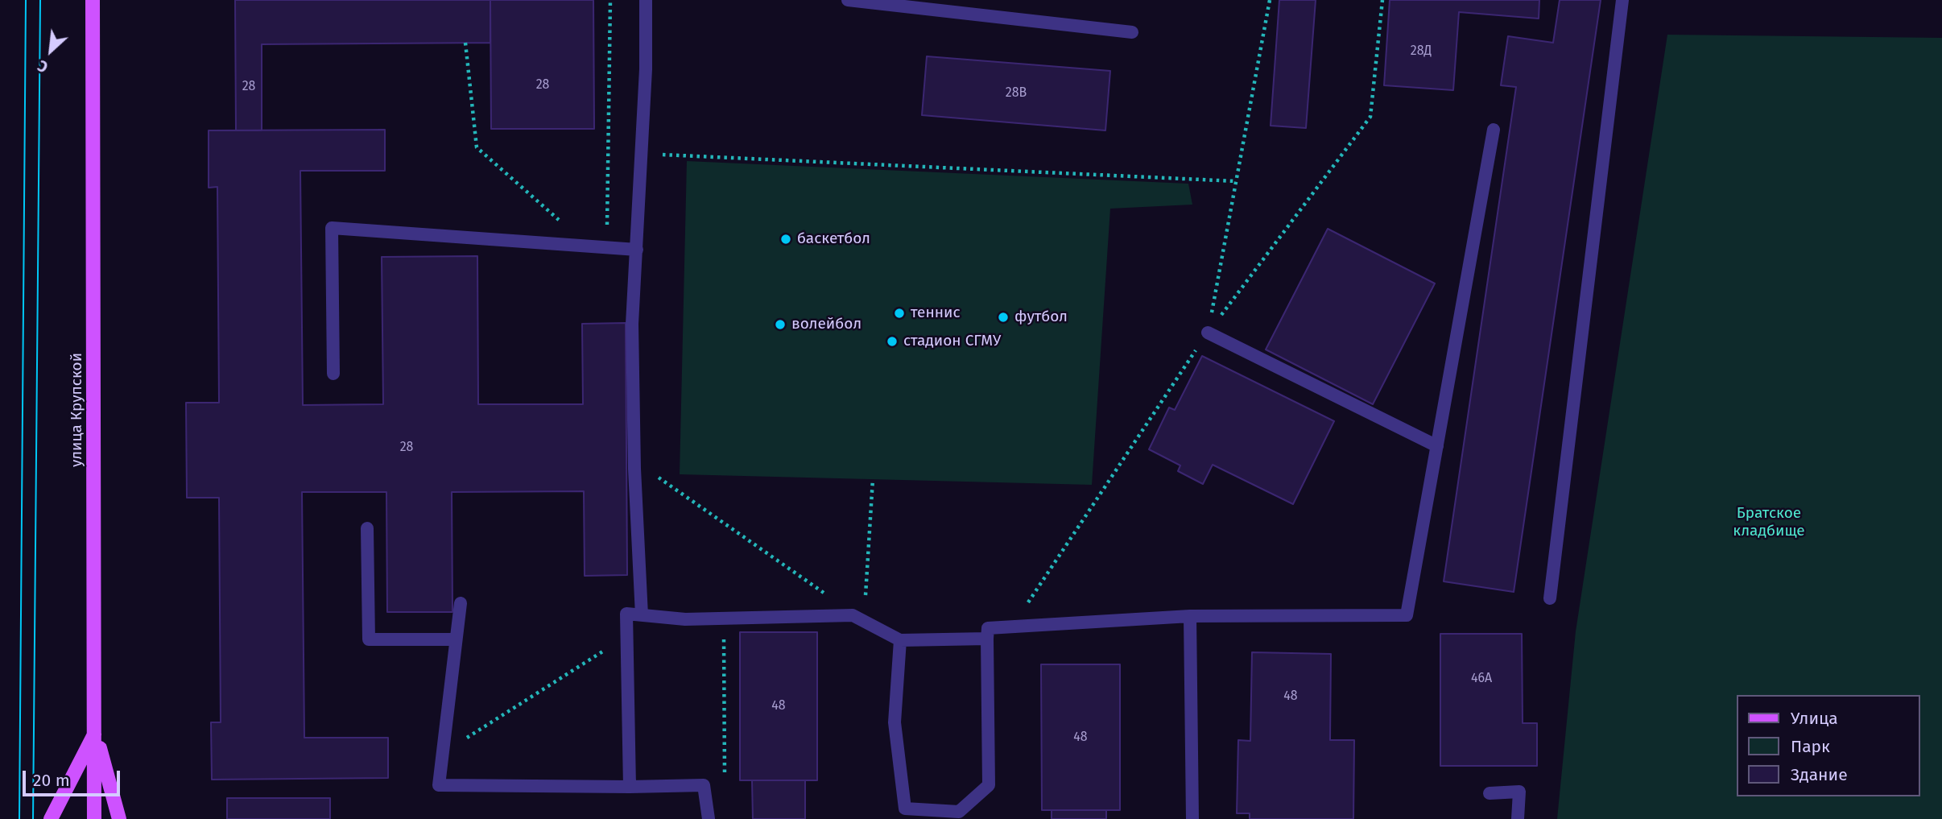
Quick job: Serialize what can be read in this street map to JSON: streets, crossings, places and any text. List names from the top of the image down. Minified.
{"streets":{"main road":["улица Крупской"]},"parks":["Братское кладбище"],"places":["баскетбол","теннис","футбол","волейбол","стадион СГМУ"],"house_numbers":["28Д","28","28","28В","28","46А","48","48","48"],"legend":["Улица","Парк","Здание"],"scale_bar":"20 m","north":"bottom left"}
